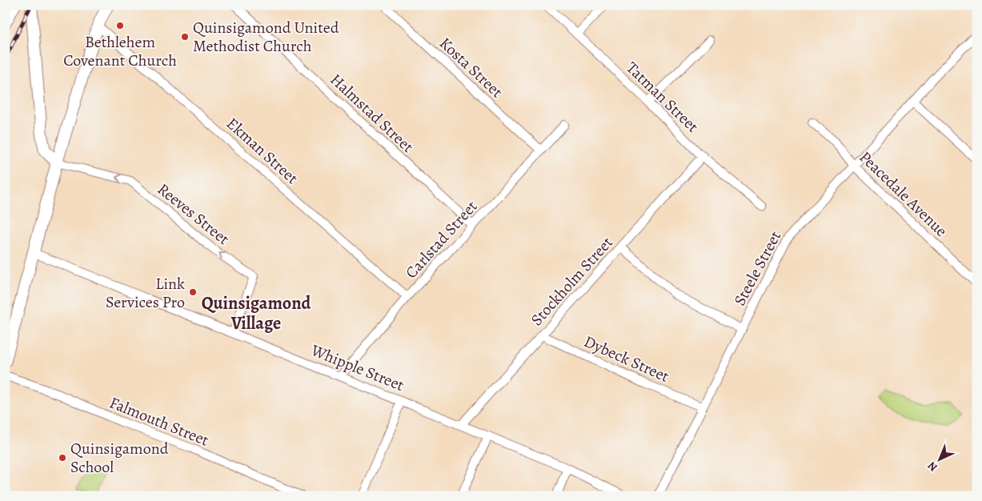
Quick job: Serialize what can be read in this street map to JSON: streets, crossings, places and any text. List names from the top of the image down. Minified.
{"streets":{"street":["Kosta Street","Tatman Street","Halmstad Street","Ekman Street","Peacedale Avenue","Reeves Street","Carlstad Street","Steele Street","Stockholm Street","Dybeck Street","Whipple Street","Falmouth Street"]},"crossings":[["Kosta Street","Carlstad Street"],["Tatman Street","Stockholm Street"],["Halmstad Street","Carlstad Street"],["Ekman Street","Carlstad Street"],["Peacedale Avenue","Steele Street"],["Reeves Street","Whipple Street"],["Carlstad Street","Whipple Street"],["Steele Street","Dybeck Street"],["Stockholm Street","Dybeck Street"],["Stockholm Street","Whipple Street"]],"one_way":["Reeves Street"],"districts":["Quinsigamond Village"],"places":["Bethlehem Covenant Church","Quinsigamond United Methodist Church","Link Services Pro","Quinsigamond School"],"north":"bottom left"}
